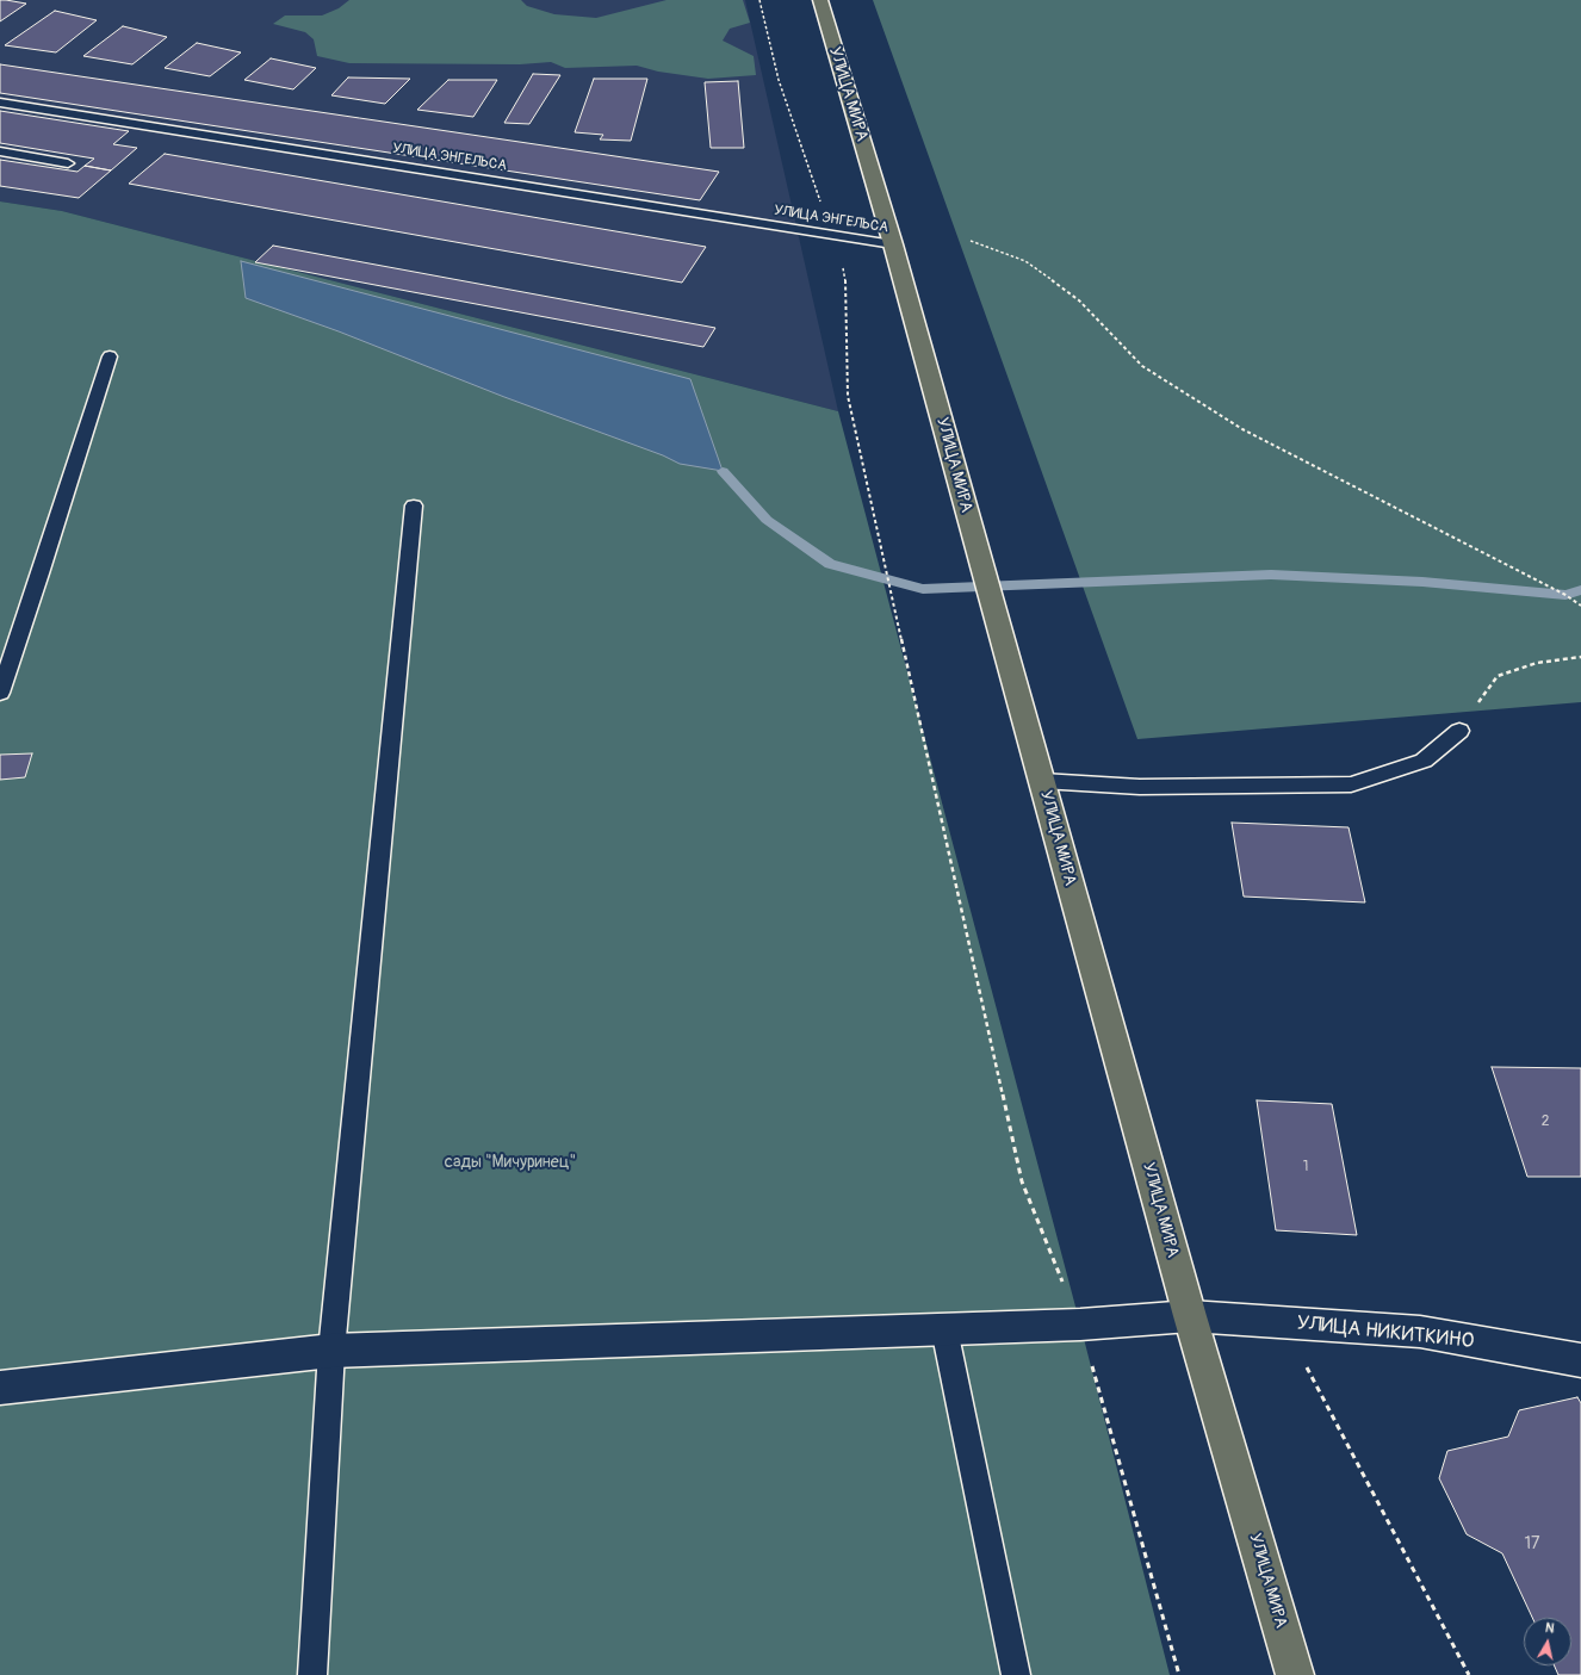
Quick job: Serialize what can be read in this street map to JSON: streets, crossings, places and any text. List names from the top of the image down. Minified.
{"streets":{"main road":["УЛИЦА МИРА"],"street":["УЛИЦА НИКИТКИНО"],"lane":["УЛИЦА ЭНГЕЛЬСА"]},"crossings":[["УЛИЦА МИРА","УЛИЦА ЭНГЕЛЬСА"],["УЛИЦА МИРА","УЛИЦА НИКИТКИНО"]],"parks":["сады \"Мичуринец\""],"house_numbers":["2","1","17"],"north":"top"}
